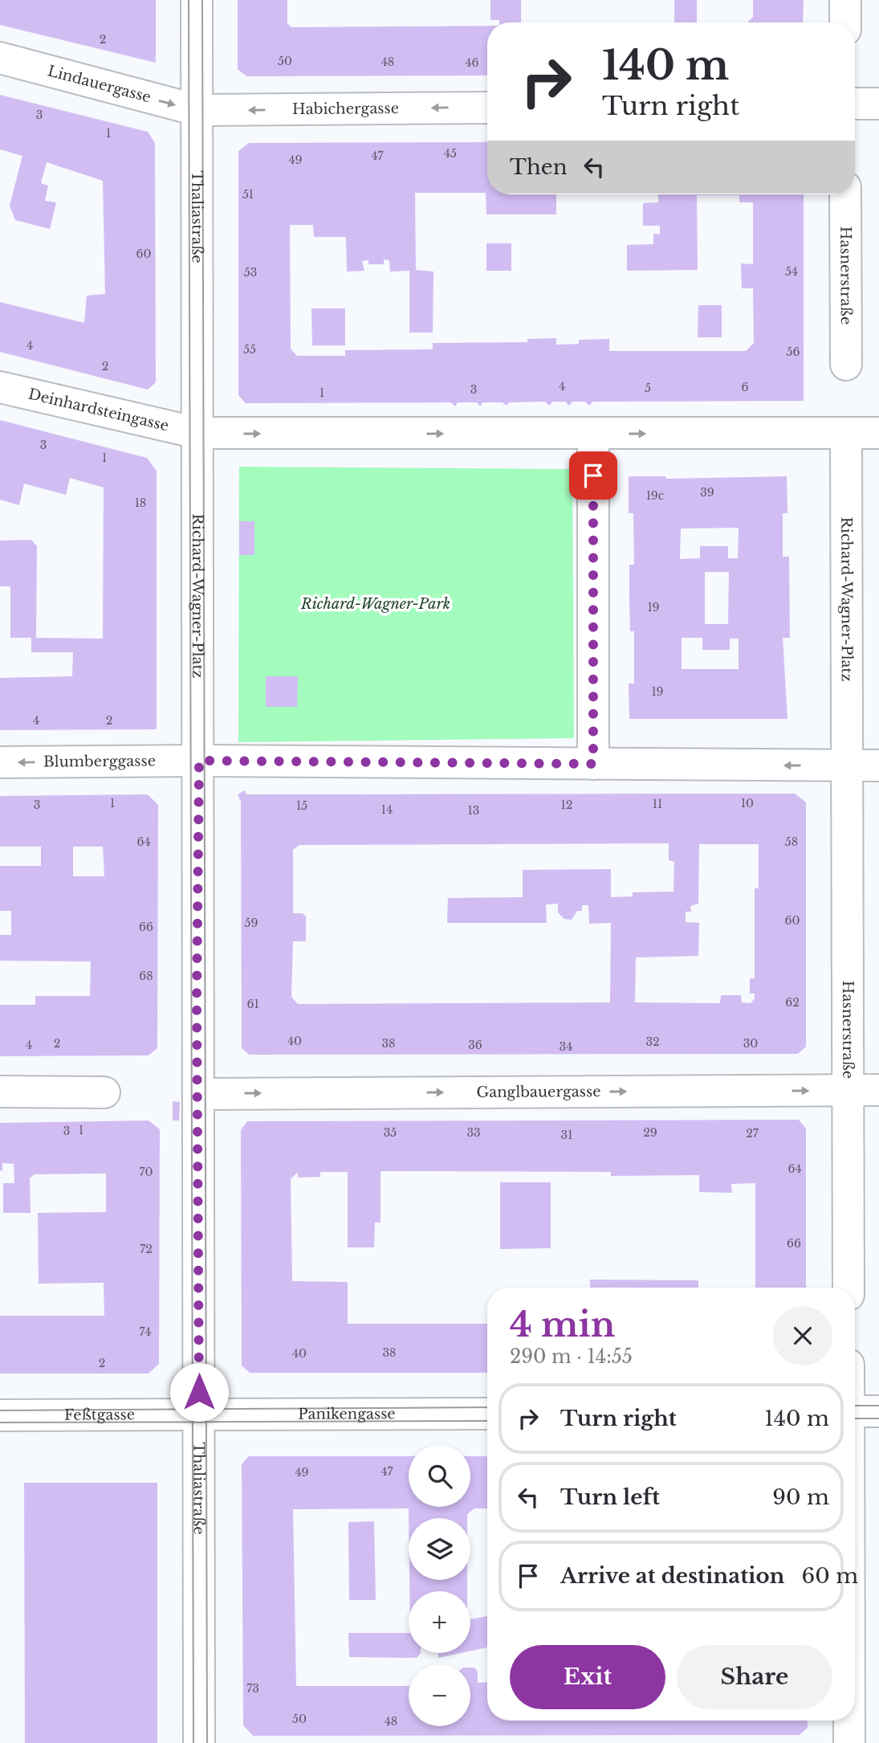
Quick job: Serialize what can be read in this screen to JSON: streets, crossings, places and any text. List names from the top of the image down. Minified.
{"streets":{"street":["Lindauergasse","Habichergasse","Thaliastraße","Hasnerstraße","Deinhardsteingasse","Richard-Wagner-Platz","Blumberggasse","Ganglbauergasse","Panikengasse","Feßtgasse"]},"crossings":[["Lindauergasse","Habichergasse"],["Lindauergasse","Thaliastraße"],["Habichergasse","Thaliastraße"],["Thaliastraße","Deinhardsteingasse"],["Thaliastraße","Richard-Wagner-Platz"],["Thaliastraße","Blumberggasse"],["Thaliastraße","Ganglbauergasse"],["Thaliastraße","Panikengasse"],["Thaliastraße","Feßtgasse"],["Hasnerstraße","Richard-Wagner-Platz"],["Hasnerstraße","Ganglbauergasse"],["Deinhardsteingasse","Richard-Wagner-Platz"],["Richard-Wagner-Platz","Blumberggasse"],["Panikengasse","Feßtgasse"]],"one_way":["Lindauergasse","Habichergasse","Blumberggasse","Ganglbauergasse"],"parks":["Richard-Wagner-Park"],"house_numbers":["2","50","48","46","3","1","45","47","49","51","60","54","53","4","55","56","2","4","6","5","3","1","3","1","39","19c","18","19","19","4","2","1","10","11","3","12","15","14","13","64","58","60","59","66","68","62","61","40","32","2","38","30","4","36","34","1","3","35","33","29","27","31","64","70","66","72","74","38","40","2","47","49","73","50","48"],"page":{"turn":["140 m","Turn right"],"then":"Then","heading":["4 min","290 m · 14:55"],"list":[{"name":"Turn right","value":"140 m"},{"name":"Turn left","value":"90 m"},{"name":"Arrive at destination","value":"60 m"}],"map_buttons":["+","−"],"buttons":["Exit","Share"]}}
